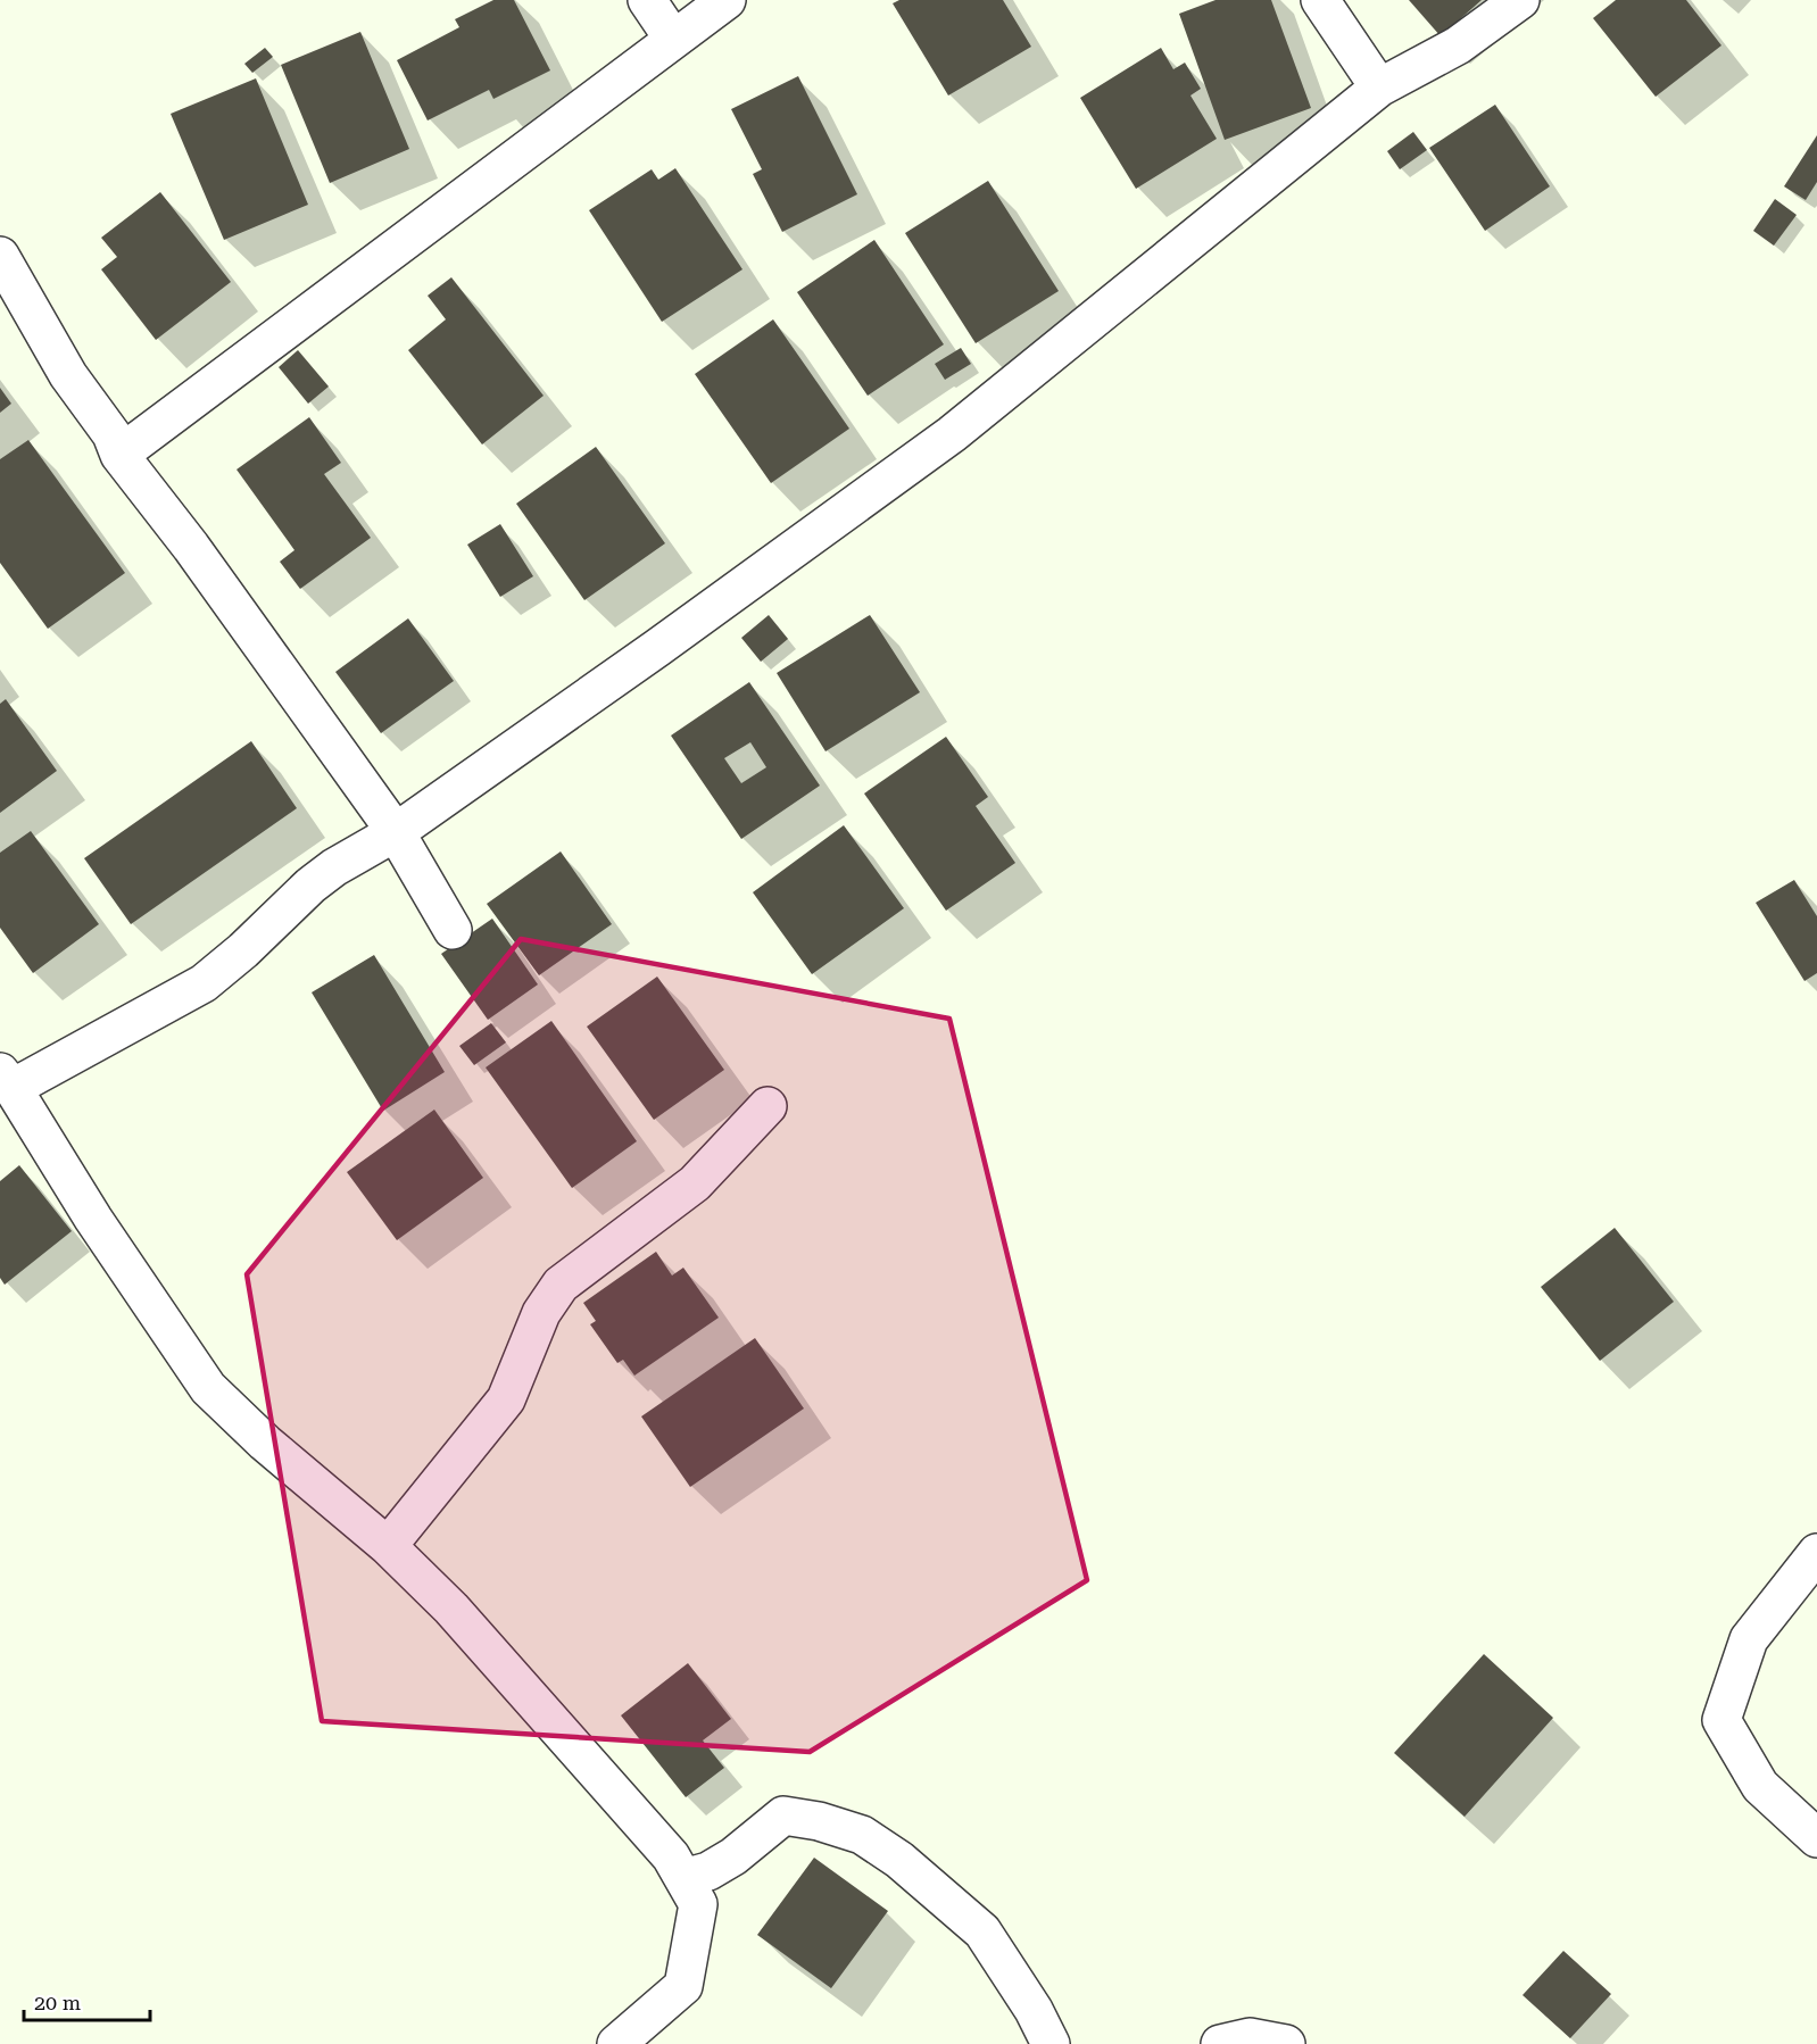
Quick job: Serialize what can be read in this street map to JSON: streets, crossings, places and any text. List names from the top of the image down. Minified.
{"scale_bar":"20 m"}
